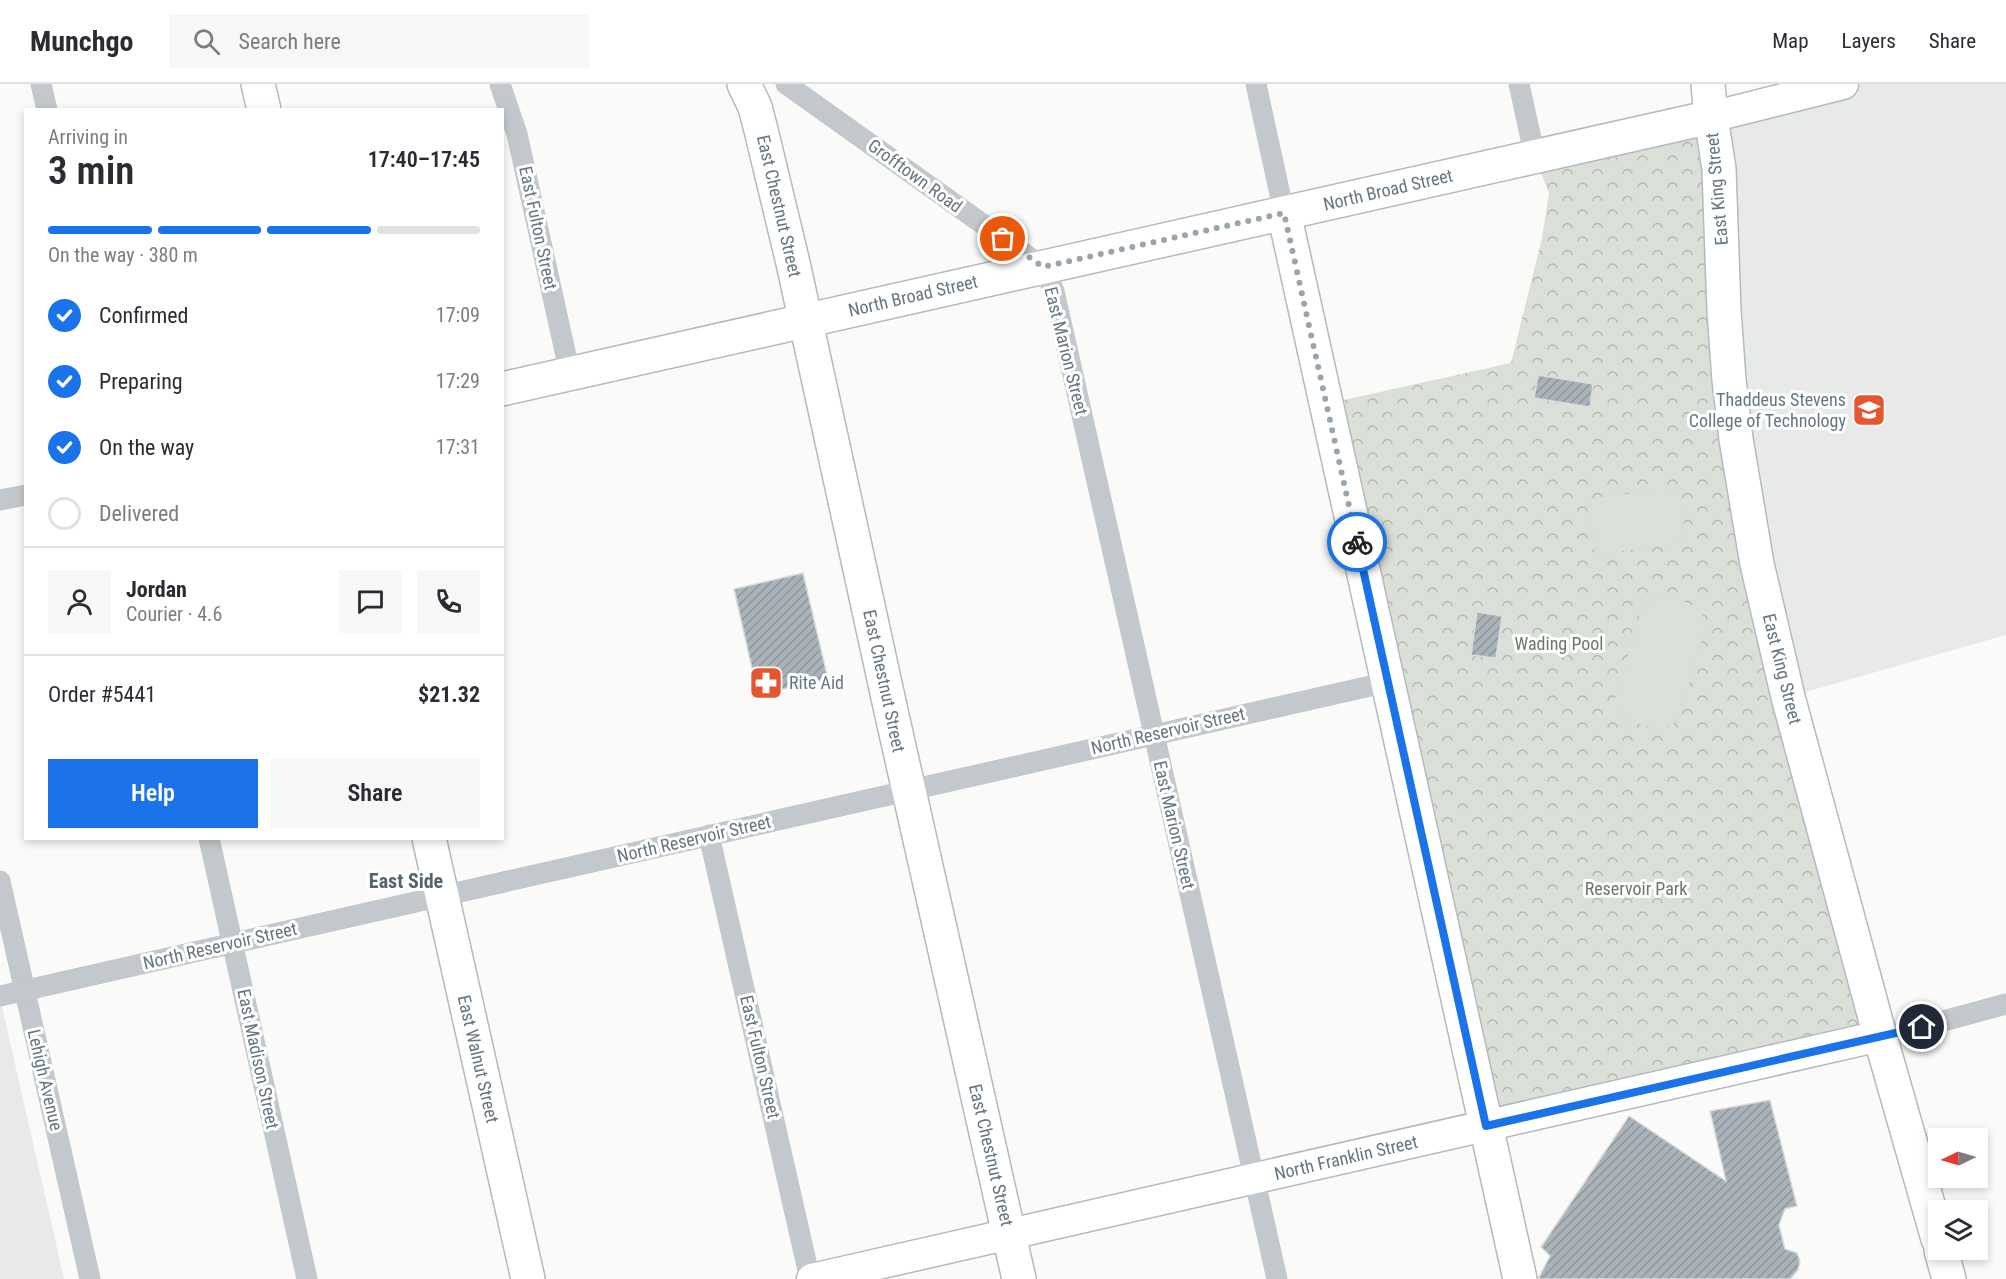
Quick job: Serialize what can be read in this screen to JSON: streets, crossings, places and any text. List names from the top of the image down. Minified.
{"streets":{"main road":["East King Street","North Broad Street","East Chestnut Street","East Walnut Street","North Franklin Street"],"street":["Grofftown Road","East Fulton Street","East Marion Street","North Reservoir Street","East Madison Street","Lehigh Avenue"]},"crossings":[["Grofftown Road","North Broad Street"],["Grofftown Road","East Marion Street"],["East King Street","North Broad Street"],["East King Street","North Franklin Street"],["North Broad Street","East Chestnut Street"],["North Broad Street","East Fulton Street"],["North Broad Street","East Marion Street"],["East Chestnut Street","North Reservoir Street"],["East Chestnut Street","North Franklin Street"],["East Fulton Street","North Reservoir Street"],["East Fulton Street","North Franklin Street"],["East Marion Street","North Reservoir Street"],["East Marion Street","North Franklin Street"],["North Reservoir Street","East Madison Street"],["North Reservoir Street","East Walnut Street"],["North Reservoir Street","Lehigh Avenue"]],"districts":["East Side"],"parks":["Wading Pool","Reservoir Park"],"places":{"school or university":["Thaddeus Stevens College of Technology"],"pharmacy":["Rite Aid"]},"north":"left","page":{"header":"Munchgo","search":"Search here","nav":["Map","Layers","Share"],"heading":["3 min","Arriving in","17:40–17:45"],"panel":["Jordan","Courier · 4.6","Order #5441","$21.32"],"bar":"On the way · 380 m","list":[["Confirmed","17:09"],["Preparing","17:29"],["On the way","17:31"],"Delivered"],"buttons":["Help","Share"]}}
